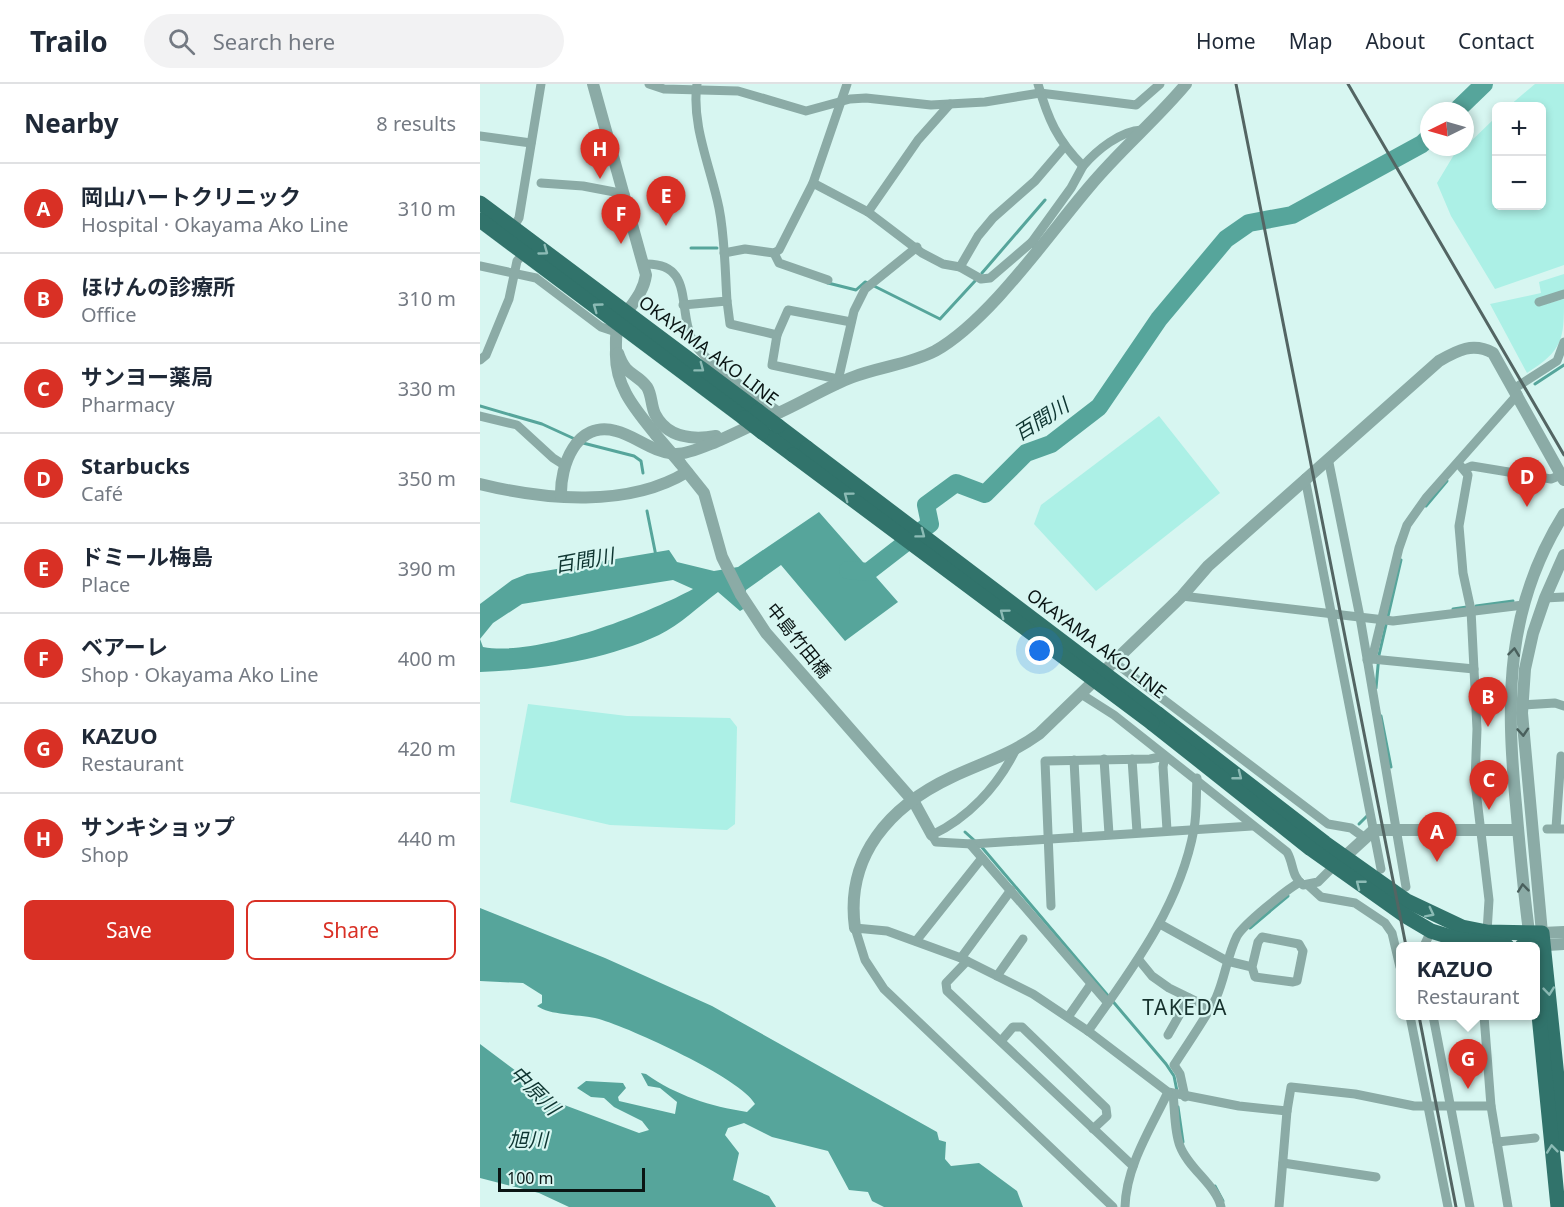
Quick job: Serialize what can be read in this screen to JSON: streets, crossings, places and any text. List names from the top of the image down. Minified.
{"streets":{"main road":["OKAYAMA AKO LINE"],"street":["中島竹田橋"]},"districts":["TAKEDA"],"water":["百間川","中原川","旭川"],"scale_bar":"100 m","north":"left","page":{"header":"Trailo","search":"Search here","nav":["Home","Map","About","Contact"],"heading":["Nearby","8 results"],"map_buttons":["+","−"],"pins":["H","E","F","D","B","C","A","G"],"list":[{"mark":"A","name":"岡山ハートクリニック","note":"Hospital · Okayama Ako Line","value":"310 m"},{"mark":"B","name":"ほけんの診療所","note":"Office","value":"310 m"},{"mark":"C","name":"サンヨー薬局","note":"Pharmacy","value":"330 m"},{"mark":"D","name":"Starbucks","note":"Café","value":"350 m"},{"mark":"E","name":"ドミール梅島","note":"Place","value":"390 m"},{"mark":"F","name":"ベアーレ","note":"Shop · Okayama Ako Line","value":"400 m"},{"mark":"G","name":"KAZUO","note":"Restaurant","value":"420 m"},{"mark":"H","name":"サンキショップ","note":"Shop","value":"440 m"}],"buttons":["Save","Share"],"popup":["KAZUO","Restaurant"],"scale":"100 m"}}
